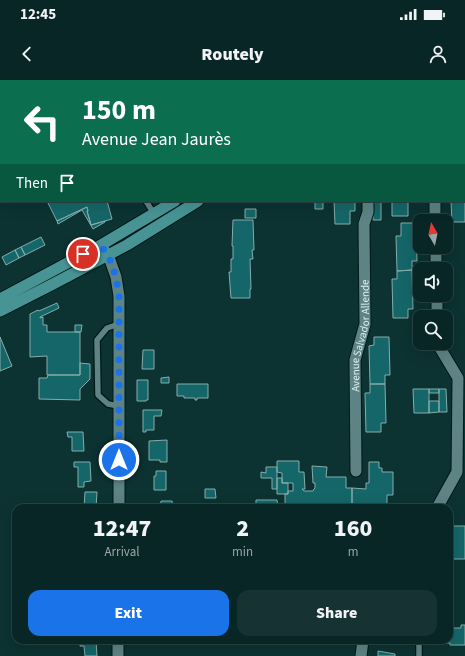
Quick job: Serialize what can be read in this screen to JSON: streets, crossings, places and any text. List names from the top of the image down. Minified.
{"streets":{"street":["Avenue Salvador Allende"]},"north":"top","page":{"status":"12:45","header":"Routely","turn":["150 m","Avenue Jean Jaurès"],"then":"Then","eta":["12:47","Arrival","2","min","160","m"],"buttons":["Exit","Share"]}}
